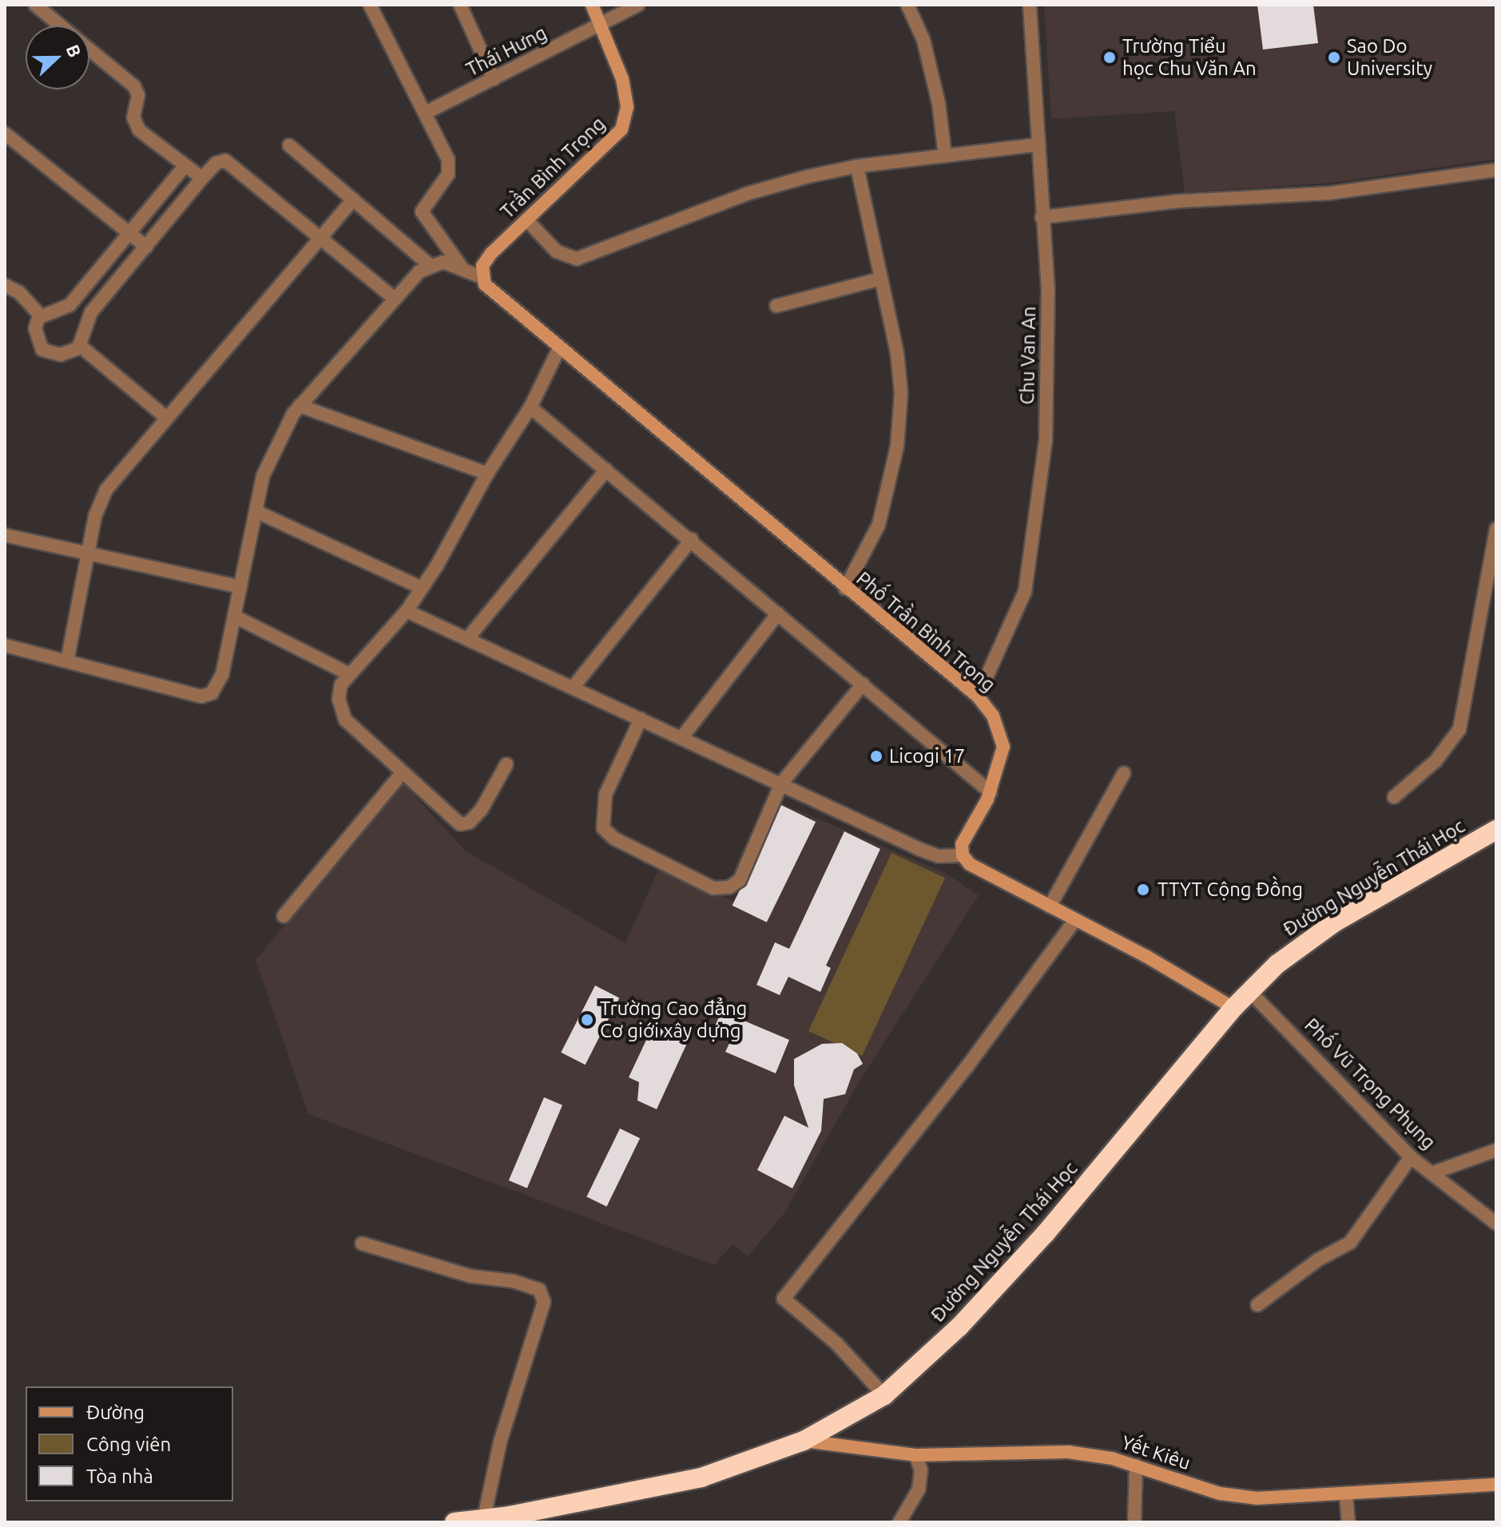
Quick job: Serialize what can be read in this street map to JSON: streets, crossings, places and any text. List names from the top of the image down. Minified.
{"streets":{"highway":["Đường Nguyễn Thái Học"],"street":["Thái Hưng","Trần Bình Trọng","Chu Van An","Phố Trần Bình Trọng","Phố Vũ Trọng Phụng","Yết Kiêu"]},"crossings":[["Thái Hưng","Trần Bình Trọng"],["Trần Bình Trọng","Phố Trần Bình Trọng"],["Chu Van An","Phố Trần Bình Trọng"],["Đường Nguyễn Thái Học","Phố Vũ Trọng Phụng"],["Đường Nguyễn Thái Học","Yết Kiêu"]],"places":["Trường Tiểu học Chu Văn An","Sao Do University","Licogi 17","TTYT Cộng Đồng","Trường Cao đẳng Cơ giới xây dựng"],"legend":["Đường","Công viên","Tòa nhà"],"north":"right"}
